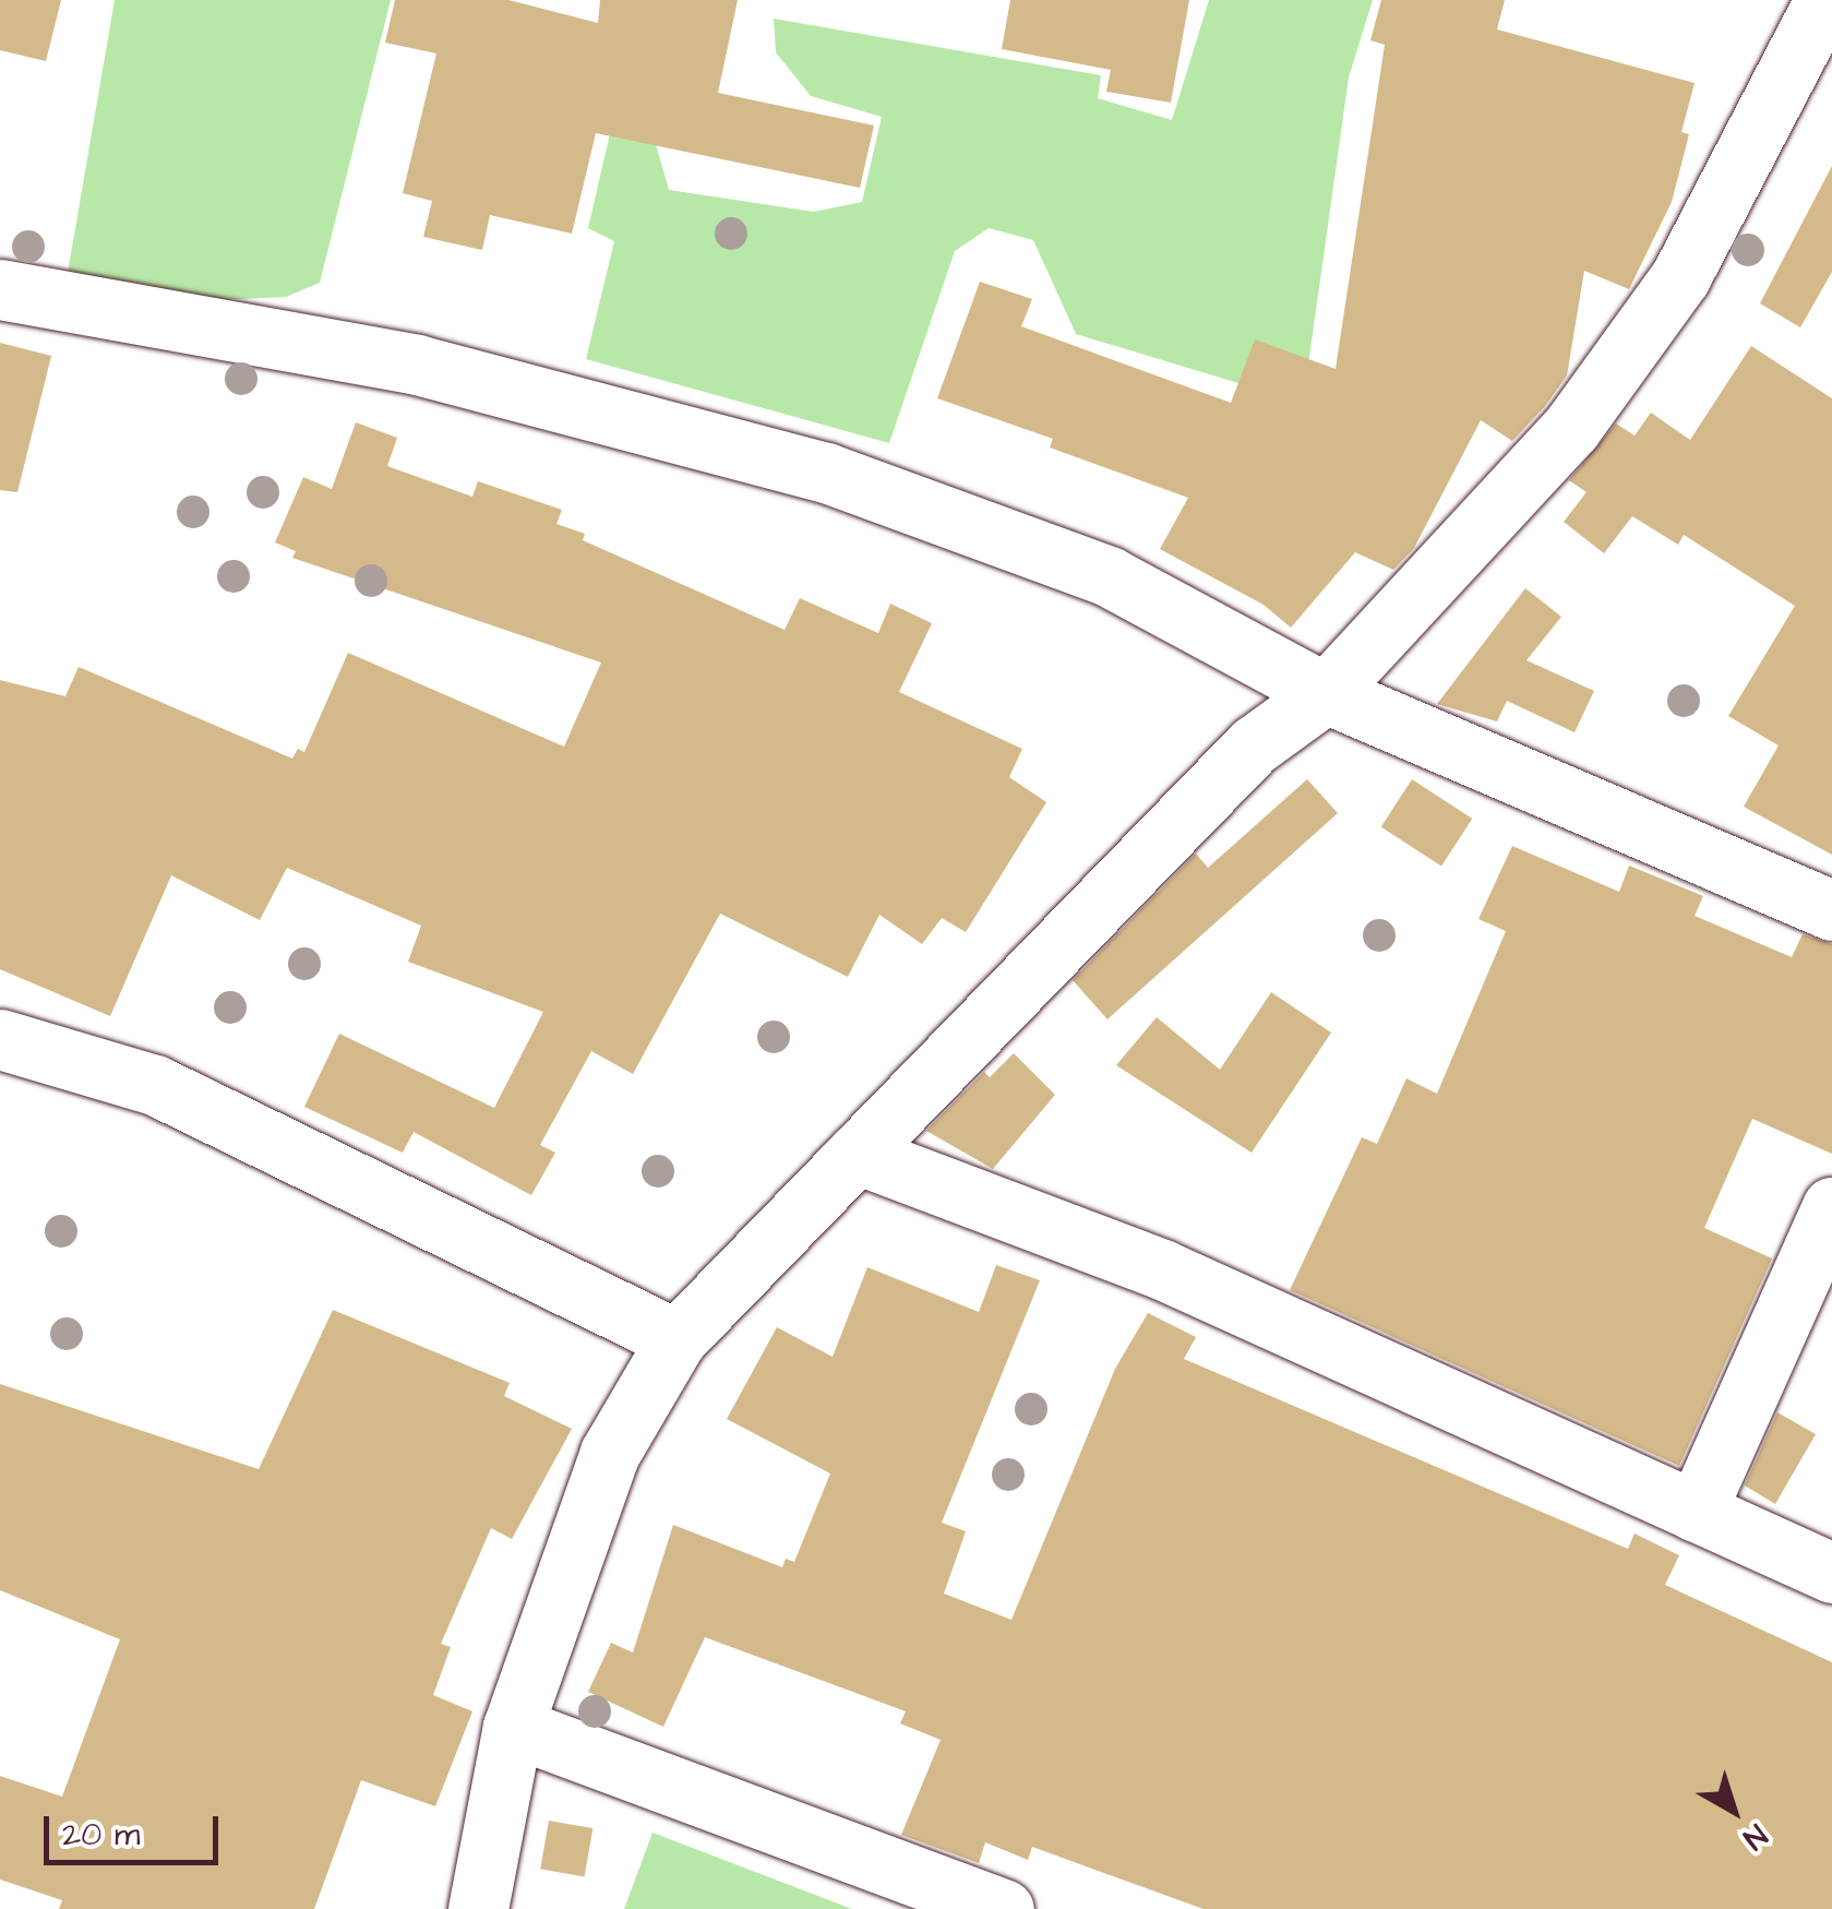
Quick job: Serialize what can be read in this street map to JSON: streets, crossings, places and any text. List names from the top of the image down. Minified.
{"scale_bar":"20 m","north":"bottom right"}
